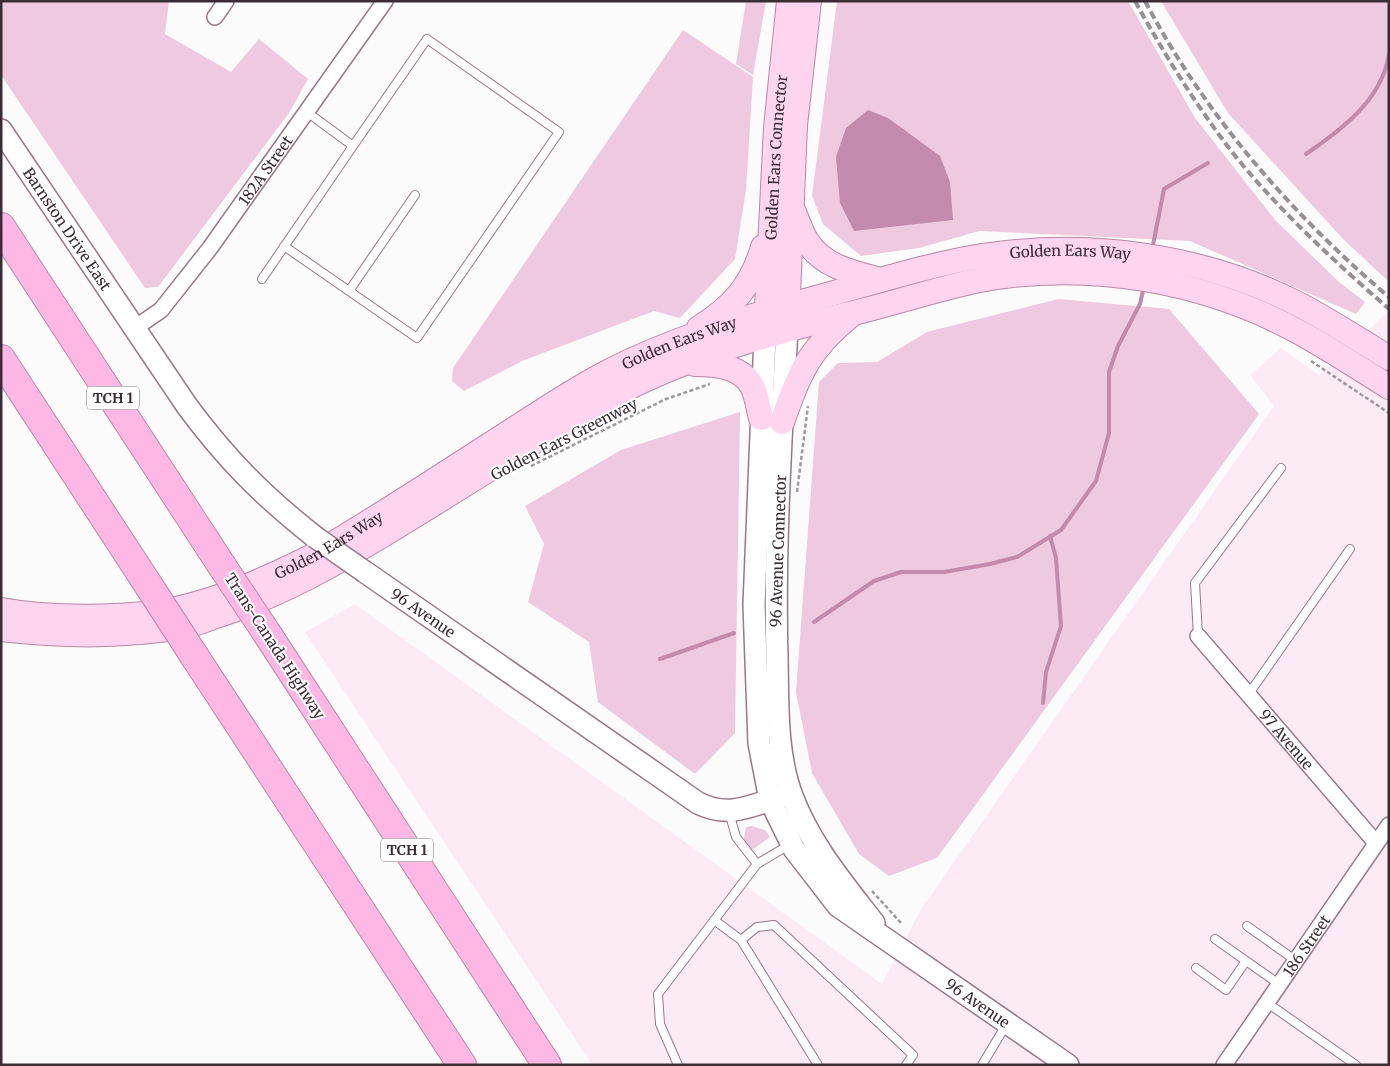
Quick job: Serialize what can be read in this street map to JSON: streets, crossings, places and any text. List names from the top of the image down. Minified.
{"streets":{"highway":["TCH 1","Trans-Canada Highway"],"main road":["Golden Ears Connector","Barnston Drive East","Golden Ears Way","96 Avenue Connector","96 Avenue"],"street":["182A Street","97 Avenue","186 Street"],"path":["Golden Ears Greenway"]},"crossings":[["Golden Ears Connector","Golden Ears Way"],["Golden Ears Connector","96 Avenue Connector"],["182A Street","Barnston Drive East"],["182A Street","96 Avenue"],["Barnston Drive East","96 Avenue"],["Golden Ears Way","96 Avenue Connector"],["96 Avenue Connector","96 Avenue"],["97 Avenue","186 Street"]]}
